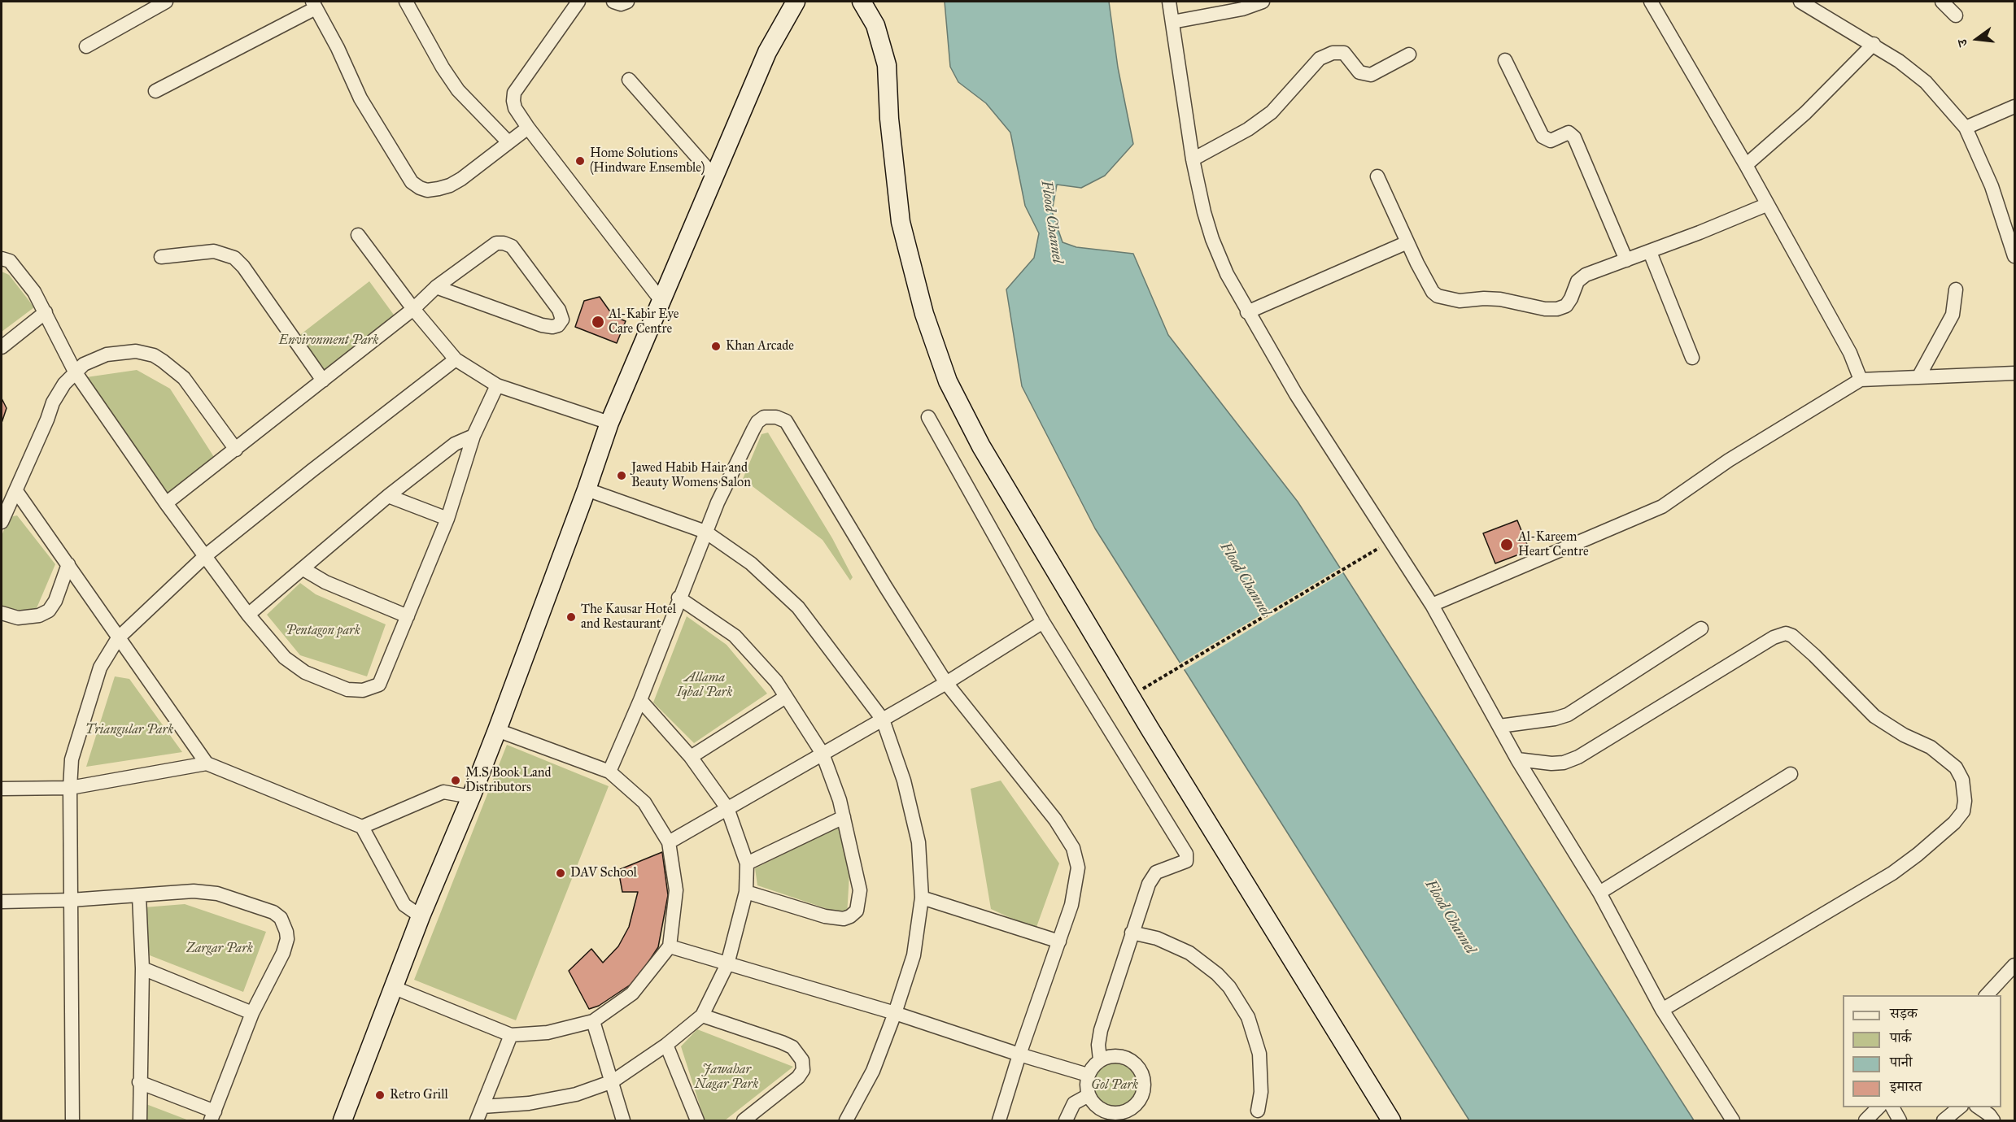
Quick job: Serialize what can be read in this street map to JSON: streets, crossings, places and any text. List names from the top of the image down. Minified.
{"water":["Flood Channel"],"parks":["Environment Park","Pentagon park","Allama Iqbal Park","Triangular Park","Zargar Park","Jawahar Nagar Park","Gol Park"],"places":["Home Solutions (Hindware Ensemble)","Al-Kabir Eye Care Centre","Khan Arcade","Jawed Habib Hair and Beauty Womens Salon","Al-Kareem Heart Centre","The Kausar Hotel and Restaurant","M.S Book Land Distributors","DAV School","Retro Grill"],"legend":["सड़क","पार्क","पानी","इमारत"],"north":"left"}
